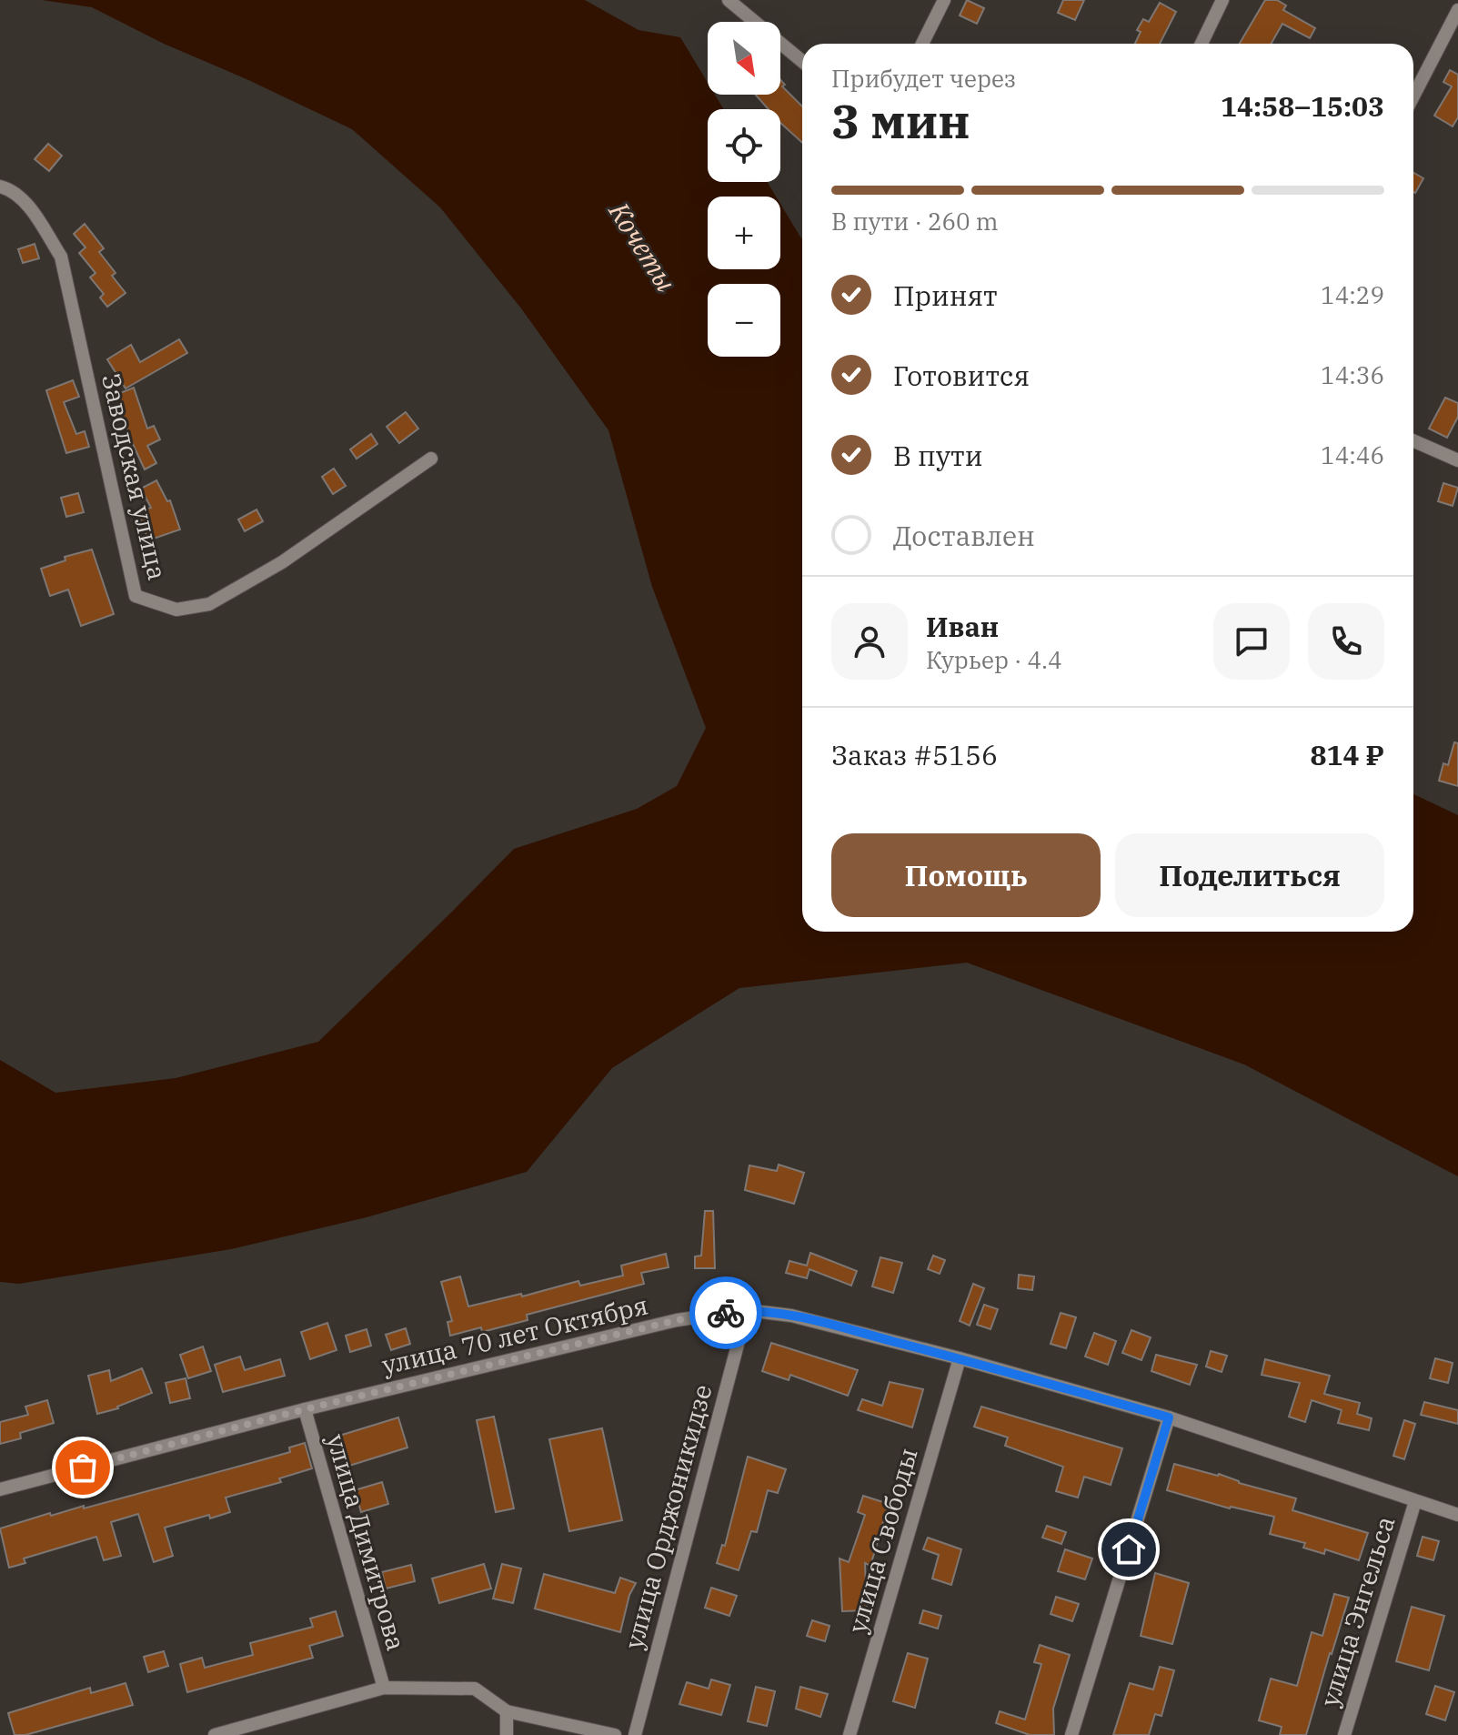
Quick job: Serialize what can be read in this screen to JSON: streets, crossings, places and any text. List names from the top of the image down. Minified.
{"streets":{"street":["Заводская улица","улица 70 лет Октября","улица Орджоникидзе","улица Свободы","улица Димитрова","улица Энгельса"]},"crossings":[["улица 70 лет Октября","улица Орджоникидзе"],["улица 70 лет Октября","улица Свободы"],["улица 70 лет Октября","улица Димитрова"],["улица 70 лет Октября","улица Энгельса"]],"water":["Кочеты"],"north":"bottom right","page":{"map_buttons":["+","−"],"heading":["3 мин","Прибудет через","14:58–15:03"],"panel":["Иван","Курьер · 4.4","Заказ #5156","814 ₽"],"bar":"В пути · 260 m","list":[["Принят","14:29"],["Готовится","14:36"],["В пути","14:46"],"Доставлен"],"buttons":["Помощь","Поделиться"]}}
